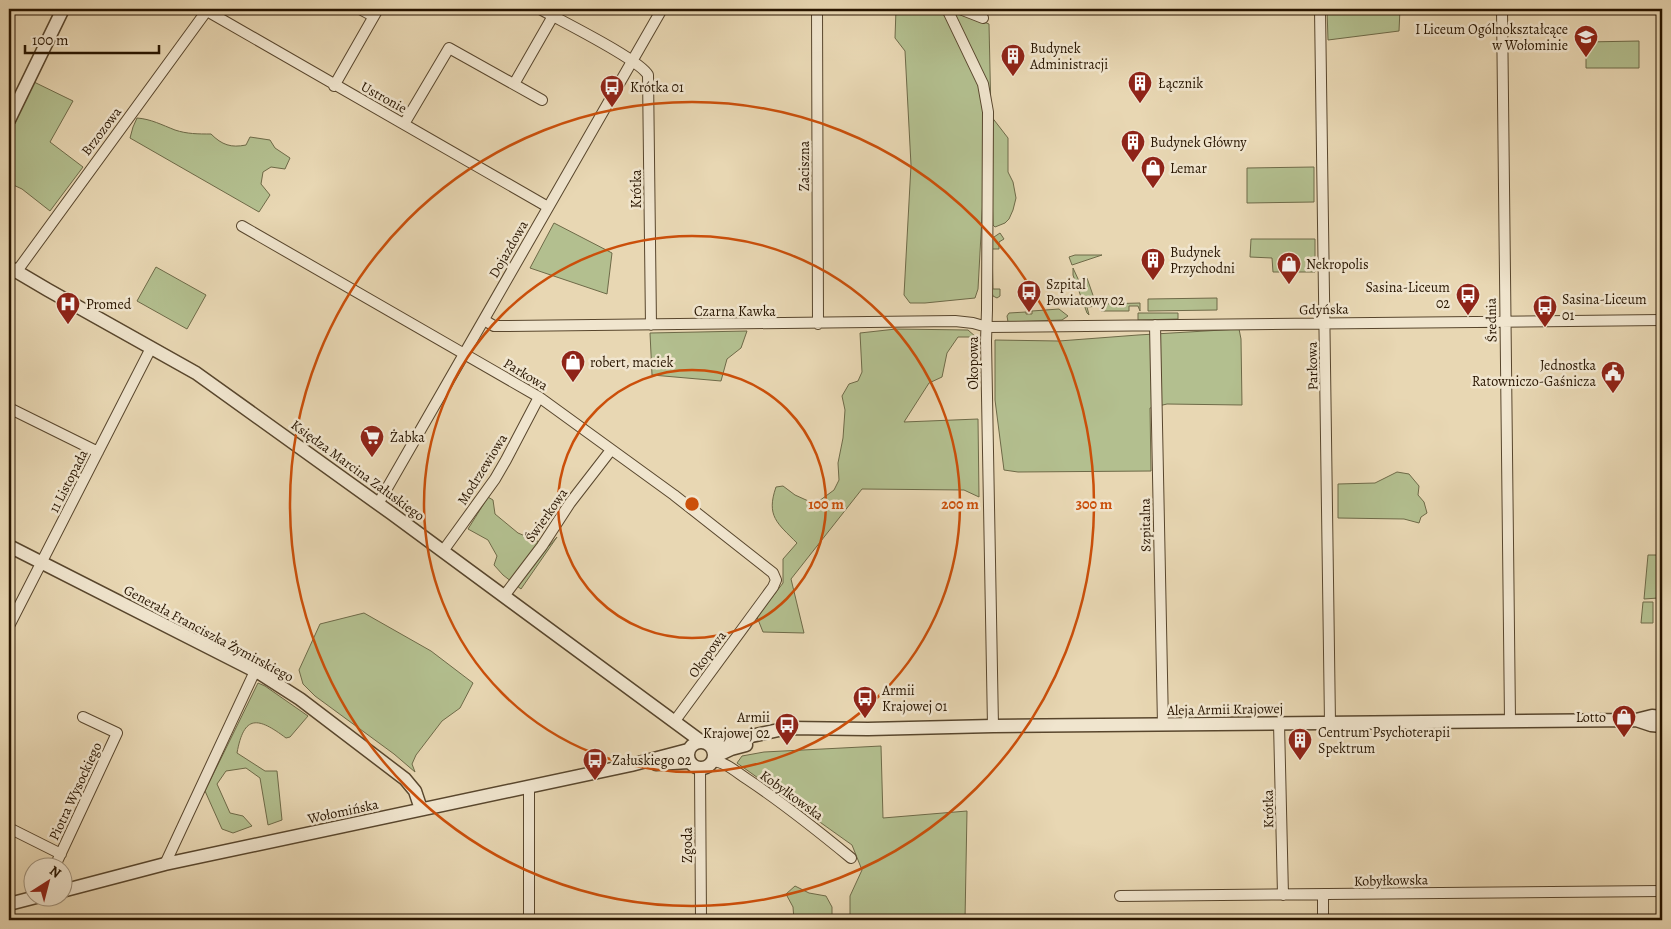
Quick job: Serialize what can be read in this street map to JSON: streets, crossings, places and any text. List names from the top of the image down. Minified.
{"streets":{"street":["Ustronie","Brzozowa","Zaciszna","Krótka","Dojazdowa","Gdyńska","Czarna Kawka","Średnia","Okopowa","Parkowa","Modrzewiowa","Księdza Marcina Załuskiego","11 Listopada","Świerkowa","Szpitalna","Generała Franciszka Żymirskiego","Aleja Armii Krajowej","Piotra Wysockiego","Kobyłkowska","Wołomińska","Zgoda"]},"crossings":[["Ustronie","Brzozowa"],["Ustronie","Dojazdowa"],["Brzozowa","Księdza Marcina Załuskiego"],["Zaciszna","Czarna Kawka"],["Krótka","Dojazdowa"],["Krótka","Czarna Kawka"],["Krótka","Aleja Armii Krajowej"],["Krótka","Kobyłkowska"],["Dojazdowa","Czarna Kawka"],["Dojazdowa","Parkowa"],["Dojazdowa","Księdza Marcina Załuskiego"],["Gdyńska","Czarna Kawka"],["Gdyńska","Średnia"],["Gdyńska","Okopowa"],["Gdyńska","Parkowa"],["Gdyńska","Szpitalna"],["Czarna Kawka","Okopowa"],["Średnia","Aleja Armii Krajowej"],["Okopowa","Parkowa"],["Okopowa","Księdza Marcina Załuskiego"],["Okopowa","Aleja Armii Krajowej"],["Parkowa","Modrzewiowa"],["Parkowa","Świerkowa"],["Parkowa","Aleja Armii Krajowej"],["Modrzewiowa","Księdza Marcina Załuskiego"],["Księdza Marcina Załuskiego","11 Listopada"],["Księdza Marcina Załuskiego","Świerkowa"],["Księdza Marcina Załuskiego","Aleja Armii Krajowej"],["Księdza Marcina Załuskiego","Kobyłkowska"],["Księdza Marcina Załuskiego","Wołomińska"],["Księdza Marcina Załuskiego","Zgoda"],["11 Listopada","Generała Franciszka Żymirskiego"],["Szpitalna","Aleja Armii Krajowej"],["Generała Franciszka Żymirskiego","Wołomińska"],["Aleja Armii Krajowej","Kobyłkowska"],["Aleja Armii Krajowej","Wołomińska"],["Aleja Armii Krajowej","Zgoda"],["Kobyłkowska","Wołomińska"],["Kobyłkowska","Zgoda"],["Wołomińska","Zgoda"]],"places":{"school or university":["I Liceum Ogólnokształcące w Wołominie"],"building":["Budynek Administracji","Łącznik","Budynek Główny","Budynek Przychodni","Centrum Psychoterapii Spektrum"],"bus stop":["Krótka 01","Szpital Powiatowy 02","Sasina-Liceum 02","Sasina-Liceum 01","Armii Krajowej 01","Armii Krajowej 02","Załuskiego 02"],"shop":["Lemar","Nekropolis","robert, maciek","Lotto"],"hospital":["Promed"],"public building":["Jednostka Ratowniczo-Gaśnicza"],"supermarket":["Żabka"]},"scale_bar":"100 m","north":"top right","rings":["100 m","200 m","300 m"]}
